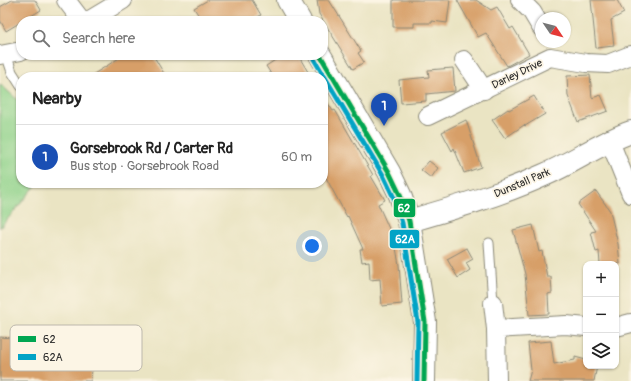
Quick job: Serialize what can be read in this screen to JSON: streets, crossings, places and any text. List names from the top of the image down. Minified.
{"streets":{"street":["Darley Drive","Dunstall Park"]},"lines":["transit line 62","transit line 62A"],"legend":["62","62A"],"north":"bottom right","page":{"search":"Search here","heading":"Nearby","pins":"1","list":[{"mark":"1","name":"Gorsebrook Rd / Carter Rd","note":"Bus stop · Gorsebrook Road","value":"60 m"}],"map_buttons":["+","−"]}}
